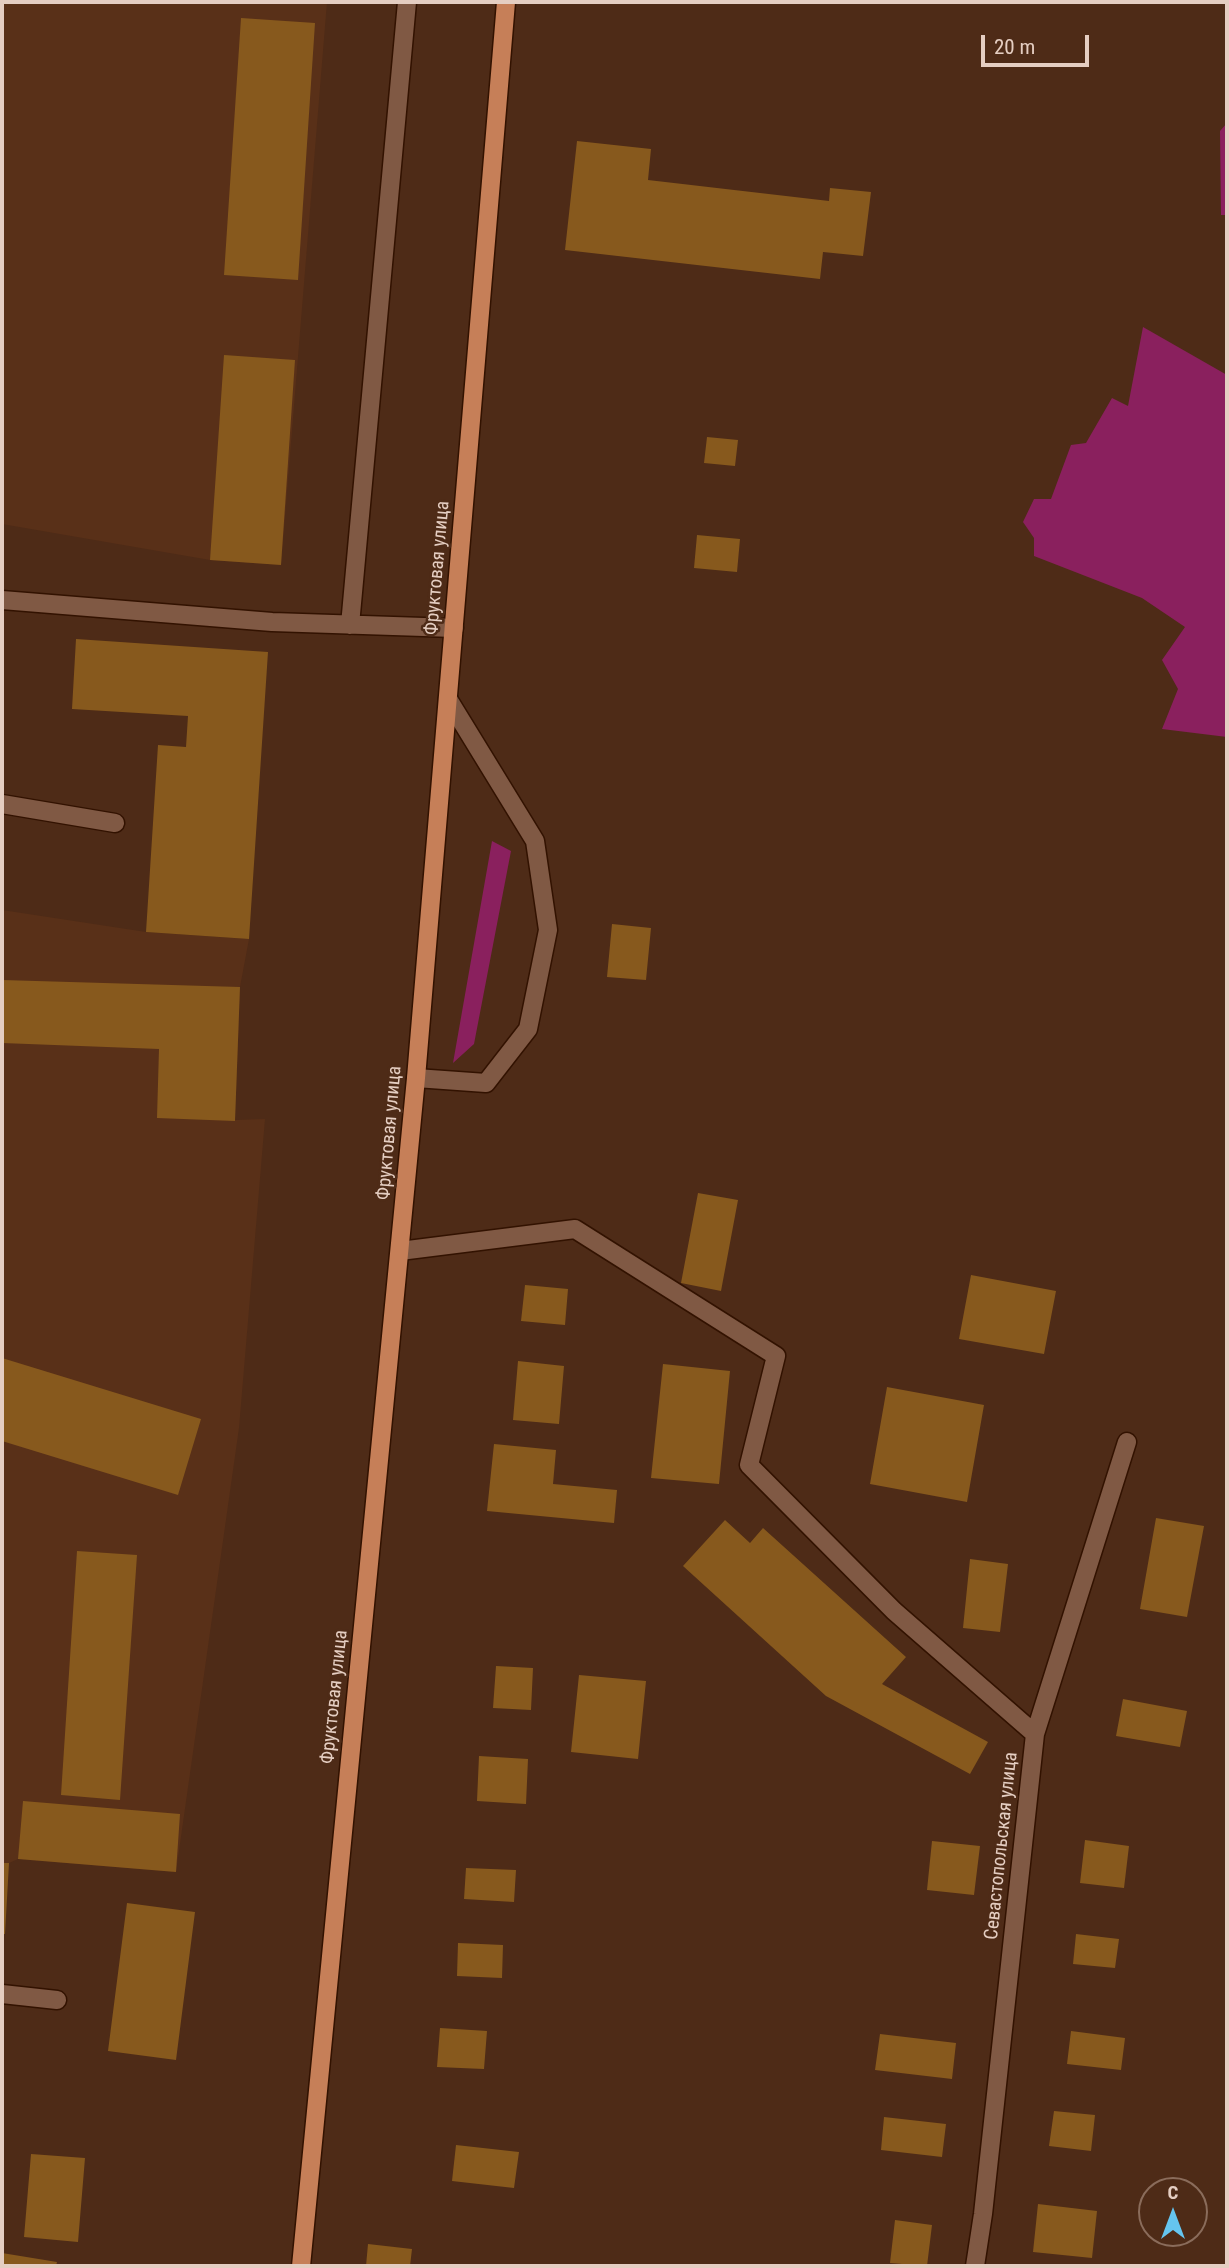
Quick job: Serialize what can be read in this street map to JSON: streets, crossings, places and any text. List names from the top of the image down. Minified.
{"streets":{"main road":["Фруктовая улица"],"street":["Севастопольская улица"]},"scale_bar":"20 m","north":"top"}
